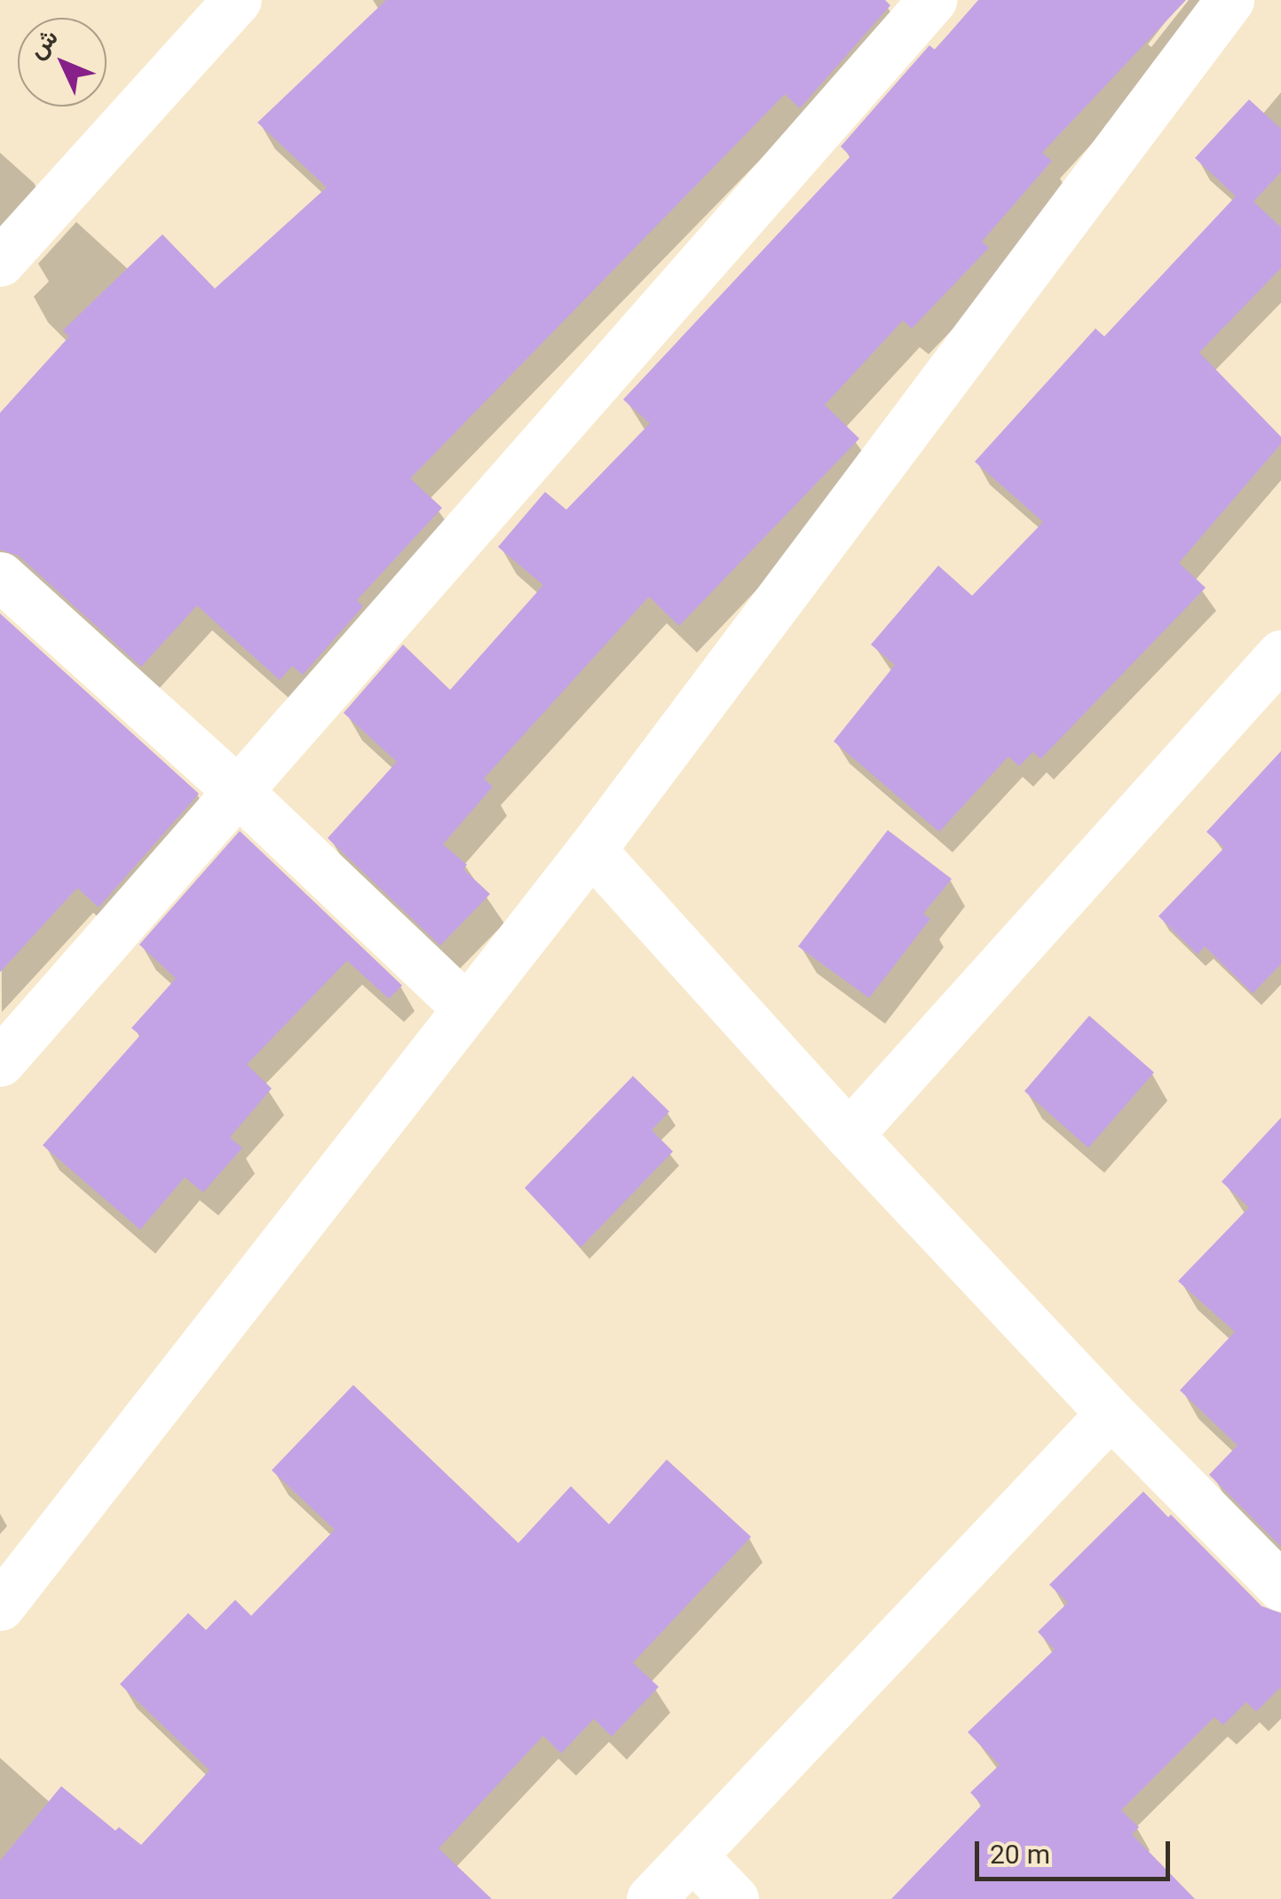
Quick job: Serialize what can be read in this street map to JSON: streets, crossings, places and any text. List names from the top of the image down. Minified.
{"scale_bar":"20 m","north":"top left"}
